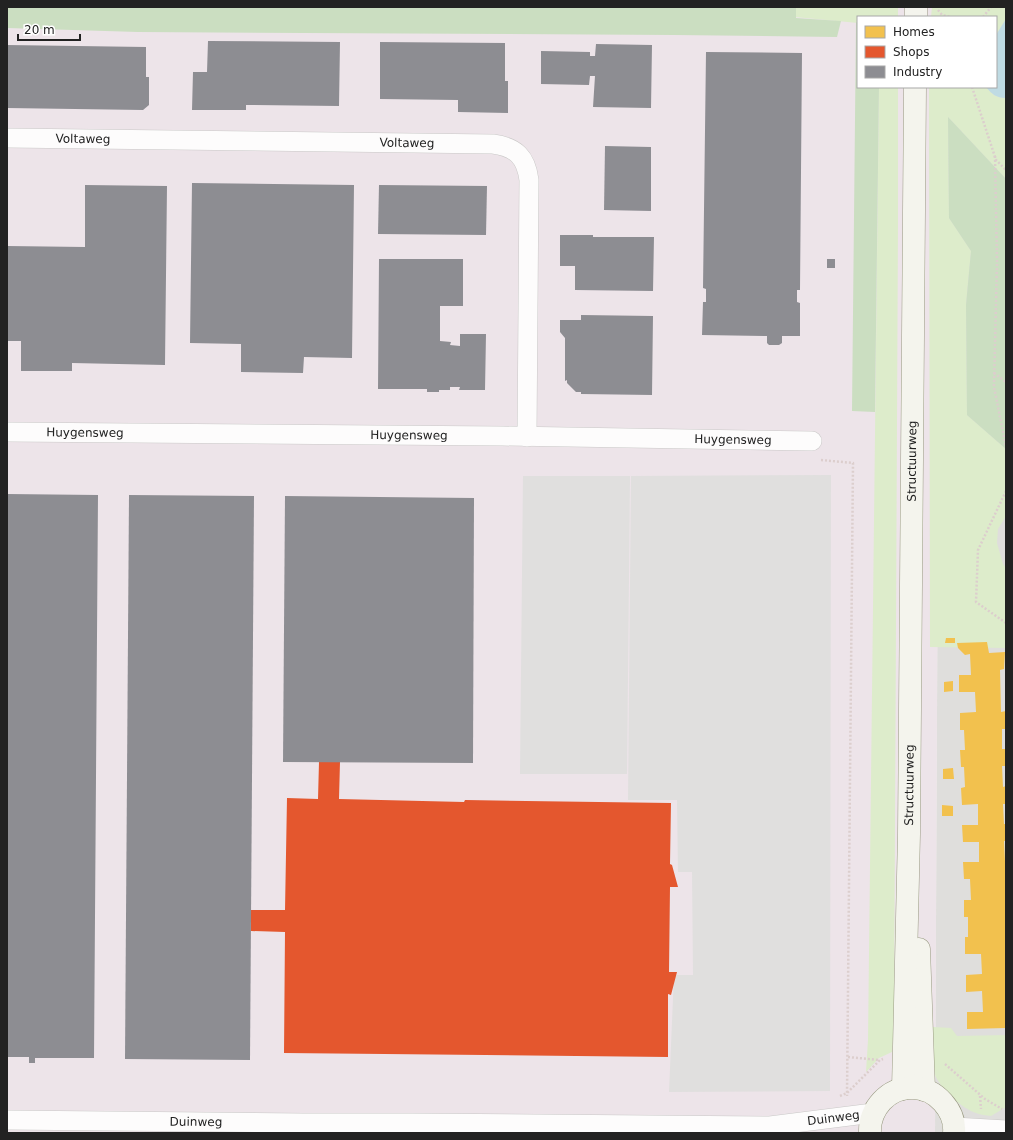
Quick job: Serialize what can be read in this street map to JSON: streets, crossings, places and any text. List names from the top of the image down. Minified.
{"streets":{"main road":["Structuurweg"],"street":["Voltaweg","Huygensweg","Duinweg"]},"crossings":[["Voltaweg","Huygensweg"]],"legend":["Homes","Shops","Industry"],"scale_bar":"20 m"}
